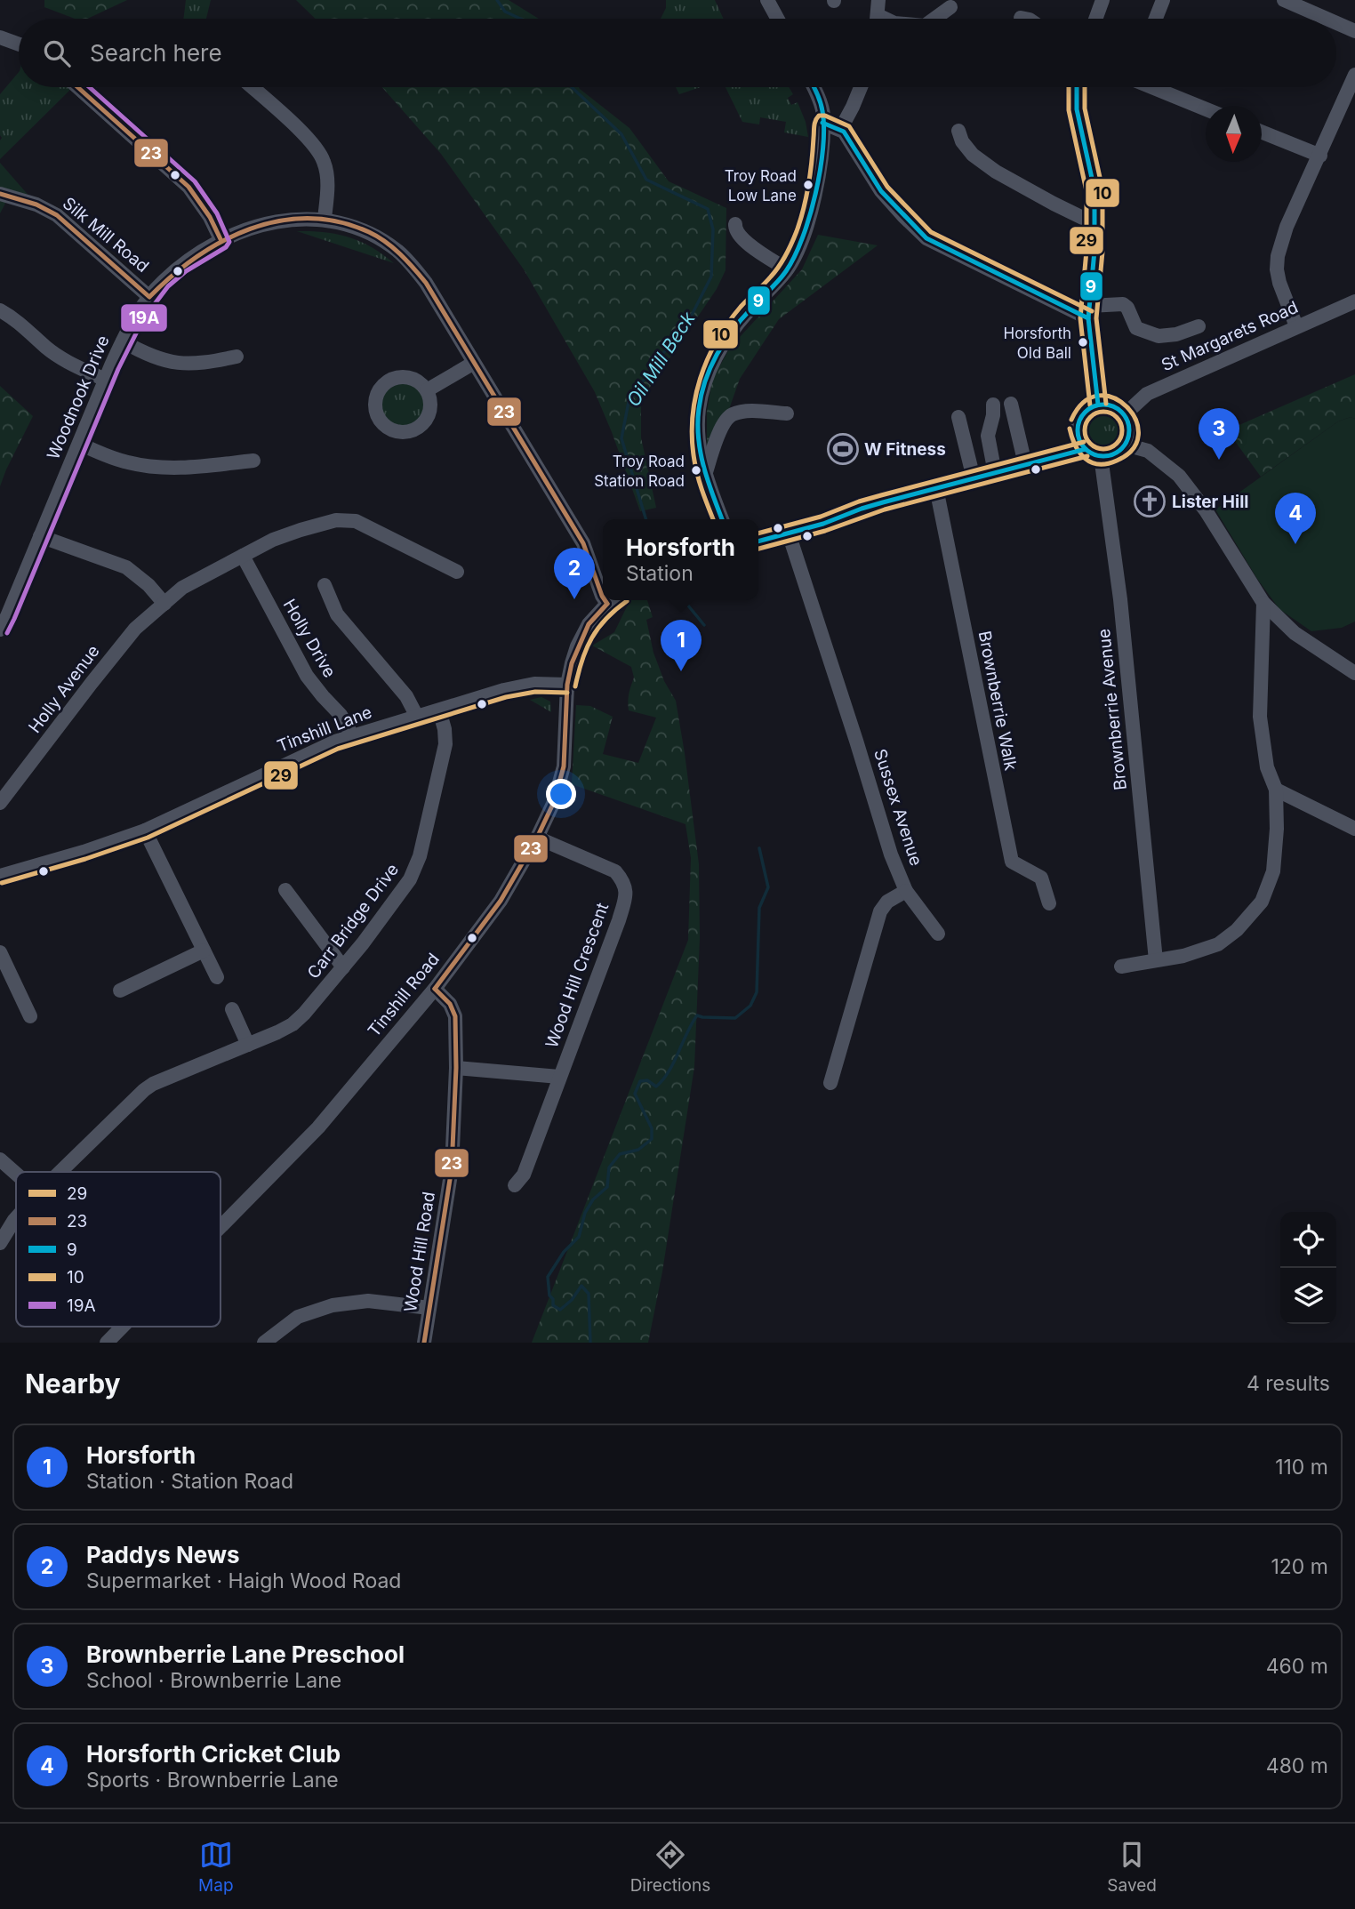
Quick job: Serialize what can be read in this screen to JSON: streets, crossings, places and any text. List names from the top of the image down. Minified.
{"streets":{"street":["Silk Mill Road","St Margarets Road","Woodnook Drive","Holly Drive","Holly Avenue","Brownberrie Walk","Brownberrie Avenue","Tinshill Lane","Sussex Avenue","Carr Bridge Drive","Wood Hill Crescent","Tinshill Road","Wood Hill Road"]},"crossings":[["Silk Mill Road","Woodnook Drive"],["St Margarets Road","Brownberrie Avenue"],["Woodnook Drive","Tinshill Road"],["Holly Drive","Holly Avenue"],["Holly Drive","Tinshill Lane"],["Tinshill Lane","Carr Bridge Drive"],["Tinshill Lane","Tinshill Road"],["Wood Hill Crescent","Tinshill Road"],["Tinshill Road","Wood Hill Road"]],"water":["Oil Mill Beck"],"places":{"other":["Troy Road Low Lane","Horsforth Old Ball","Troy Road Station Road"],"sports":["W Fitness"],"church":["Lister Hill"]},"lines":["transit line 23","transit line 29","transit line 9","transit line 10","transit line 19A"],"legend":["29","23","9","10","19A"],"north":"bottom","page":{"search":"Search here","pins":["3","4","2","1"],"popup":["Horsforth","Station"],"heading":["Nearby","4 results"],"list":[{"mark":"1","name":"Horsforth","note":"Station · Station Road","value":"110 m"},{"mark":"2","name":"Paddys News","note":"Supermarket · Haigh Wood Road","value":"120 m"},{"mark":"3","name":"Brownberrie Lane Preschool","note":"School · Brownberrie Lane","value":"460 m"},{"mark":"4","name":"Horsforth Cricket Club","note":"Sports · Brownberrie Lane","value":"480 m"}],"nav":["Map","Directions","Saved"]}}
